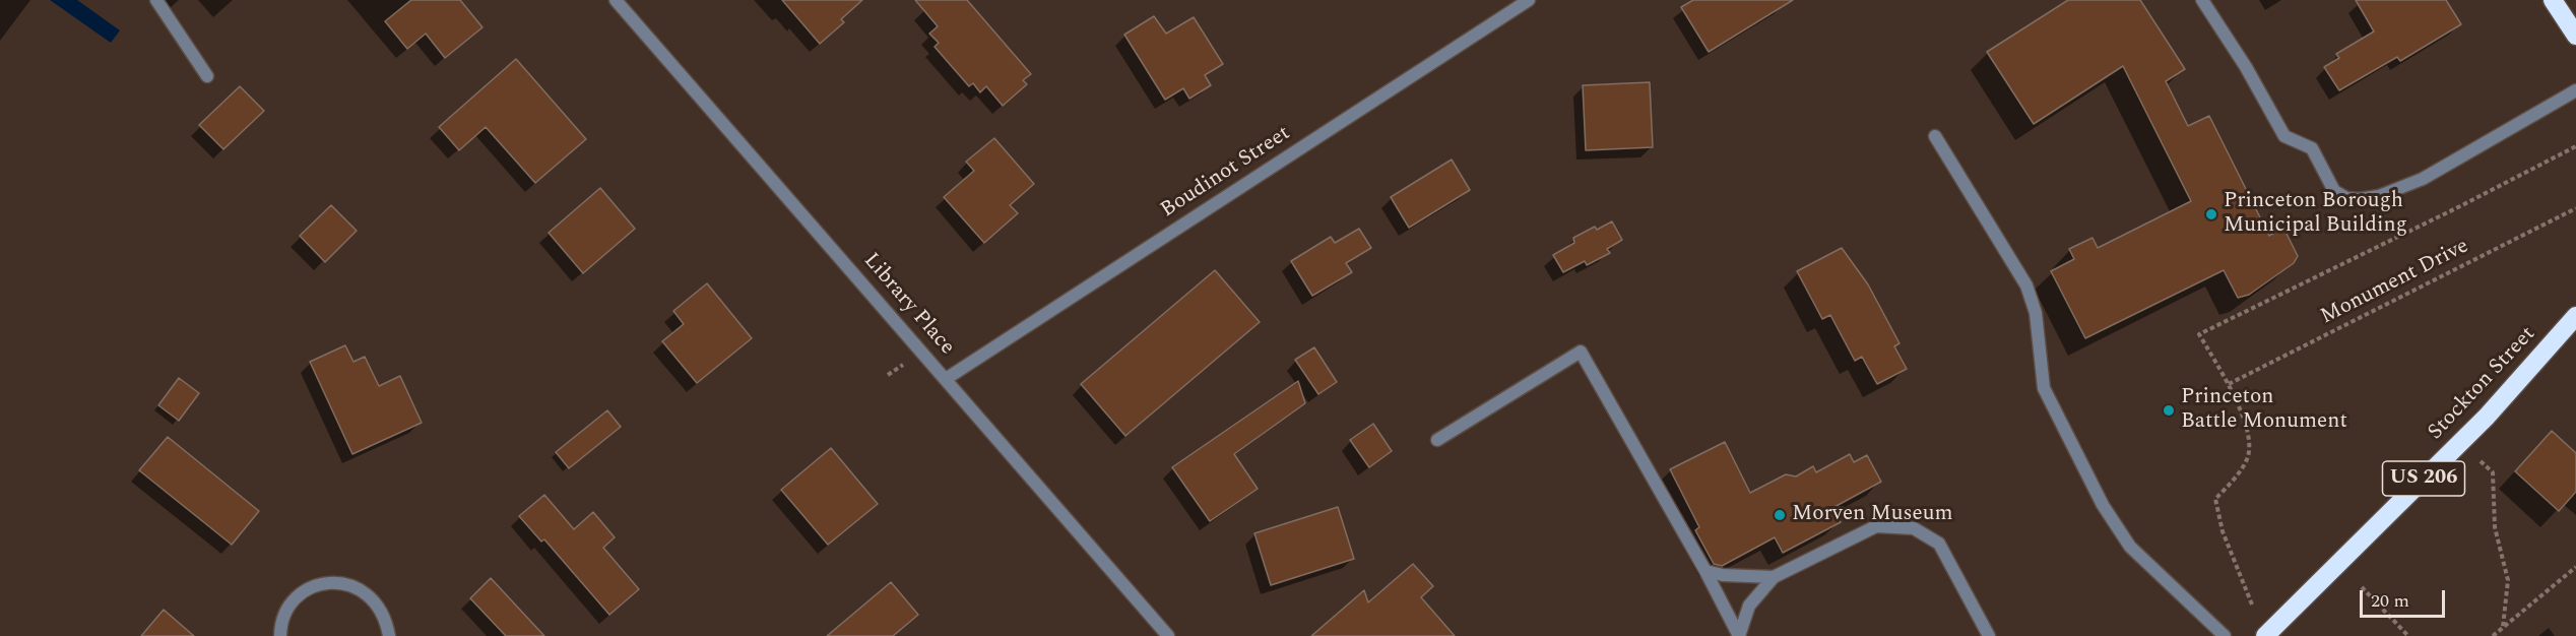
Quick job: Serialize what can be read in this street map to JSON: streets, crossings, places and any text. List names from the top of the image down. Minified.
{"streets":{"highway":["Stockton Street","US 206"],"street":["Boudinot Street","Library Place"],"path":["Monument Drive"]},"crossings":[["Boudinot Street","Library Place"]],"places":["Princeton Borough Municipal Building","Princeton Battle Monument","Morven Museum"],"scale_bar":"20 m"}
